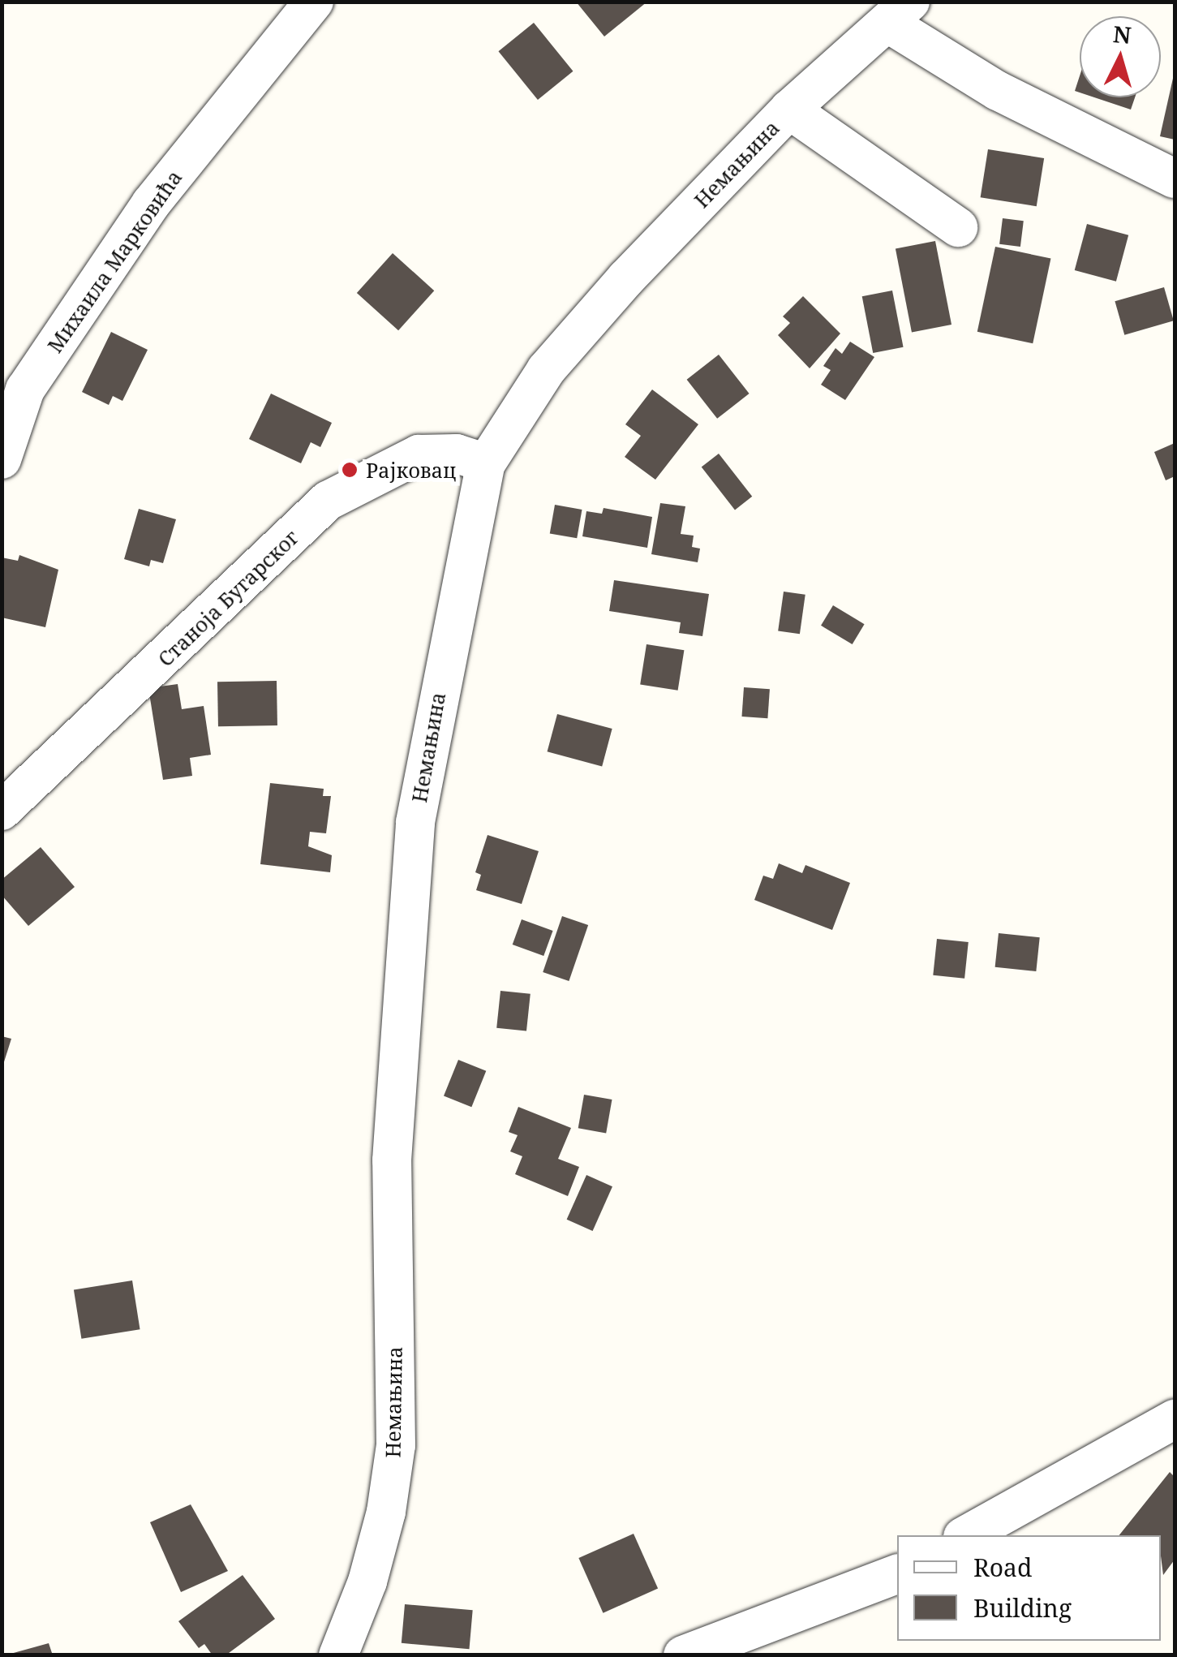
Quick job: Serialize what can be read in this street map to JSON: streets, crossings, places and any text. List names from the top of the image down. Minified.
{"streets":{"street":["Немањина","Михаила Марковића","Станоја Бугарског"]},"crossings":[["Немањина","Станоја Бугарског"]],"places":["Рајковац"],"legend":["Road","Building"],"north":"top"}
